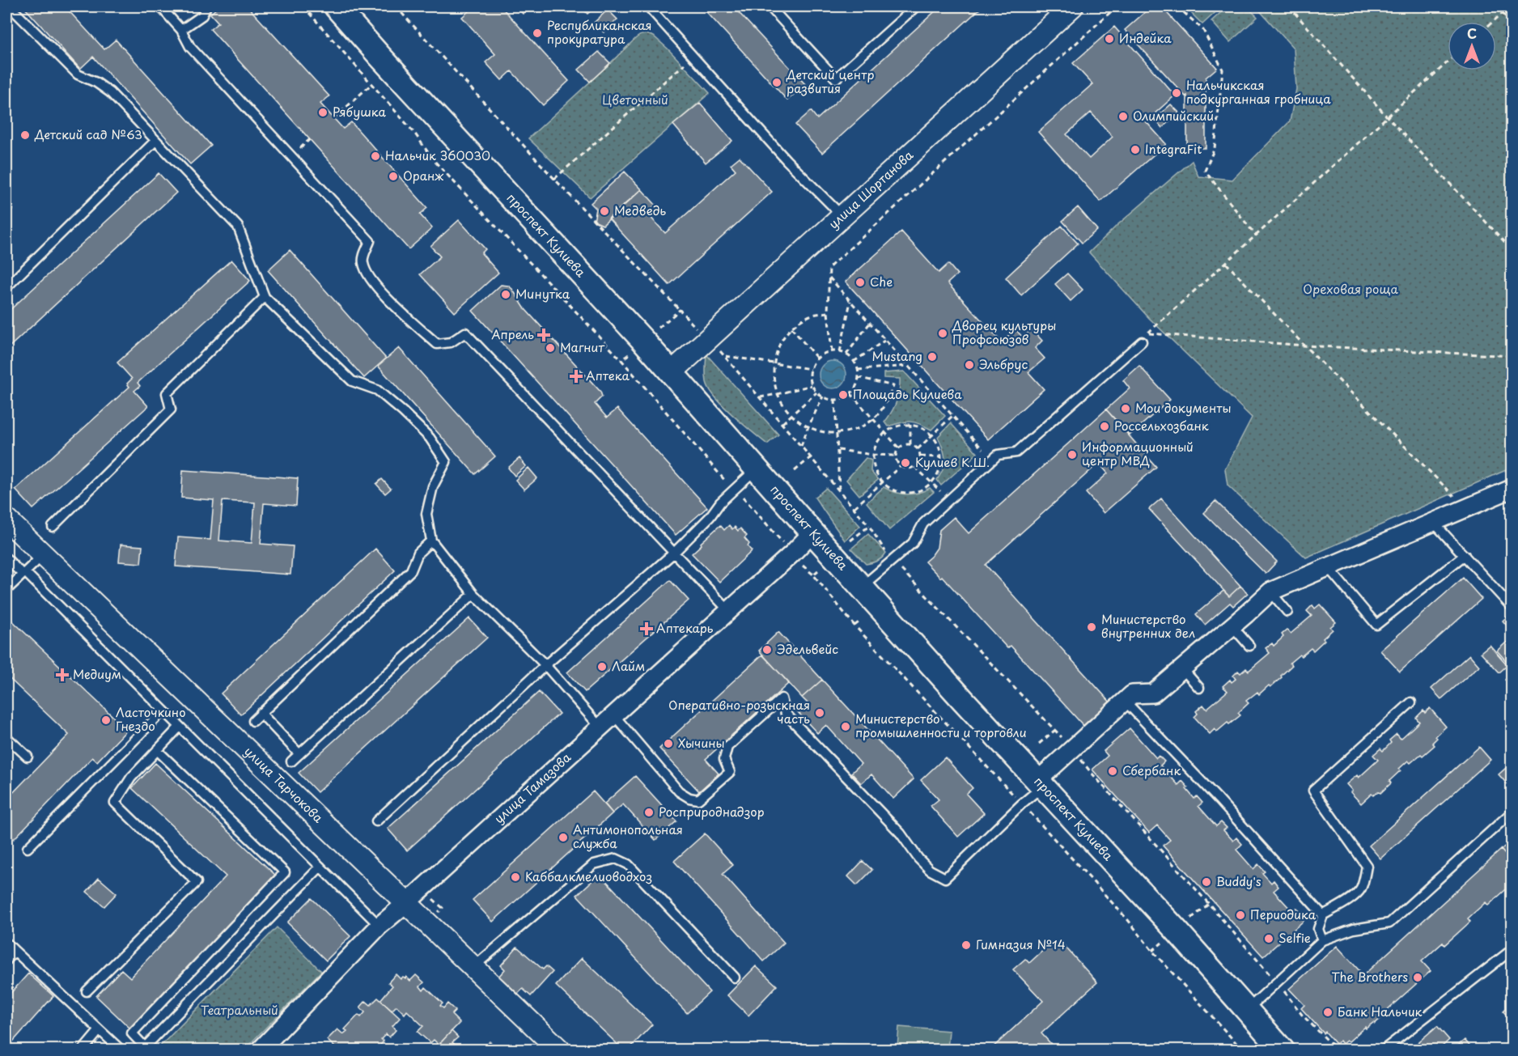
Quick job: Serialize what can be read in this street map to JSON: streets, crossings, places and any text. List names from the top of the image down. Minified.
{"streets":{"main road":["проспект Кулиева"],"street":["улица Шортанова","улица Тарчокова","улица Тамазова"]},"crossings":[["улица Шортанова","проспект Кулиева"],["проспект Кулиева","улица Тамазова"],["улица Тарчокова","улица Тамазова"]],"parks":["Цветочный","Ореховая роща","Театральный"],"places":{"other":["Республиканская прокуратура","Индейка","Детский центр развития","Нальчикская подкурганная гробница","Рябушка","Олимпийский","Детский сад №63","IntegraFit","Нальчик 360030","Оранж","Медведь","Che","Минутка","Дворец культуры Профсоюзов","Магнит","Mustang","Эльбрус","Площадь Кулиева","Мои документы","Россельхозбанк","Информационный центр МВД","Кулиев К.Ш.","Министерство внутренних дел","Эдельвейс","Лайм","Оперативно-розыскная часть","Ласточкино Гнездо","Министерство промышленности и торговли","Хычины","Сбербанк","Росприроднадзор","Антимонопольная служба","Каббалкмелиоводхоз","Buddy's","Периодика","Selfie","Гимназия №14","The Brothers","Банк Нальчик"],"health":["Апрель","Аптека","Аптекарь","Медиум"]},"north":"top"}
